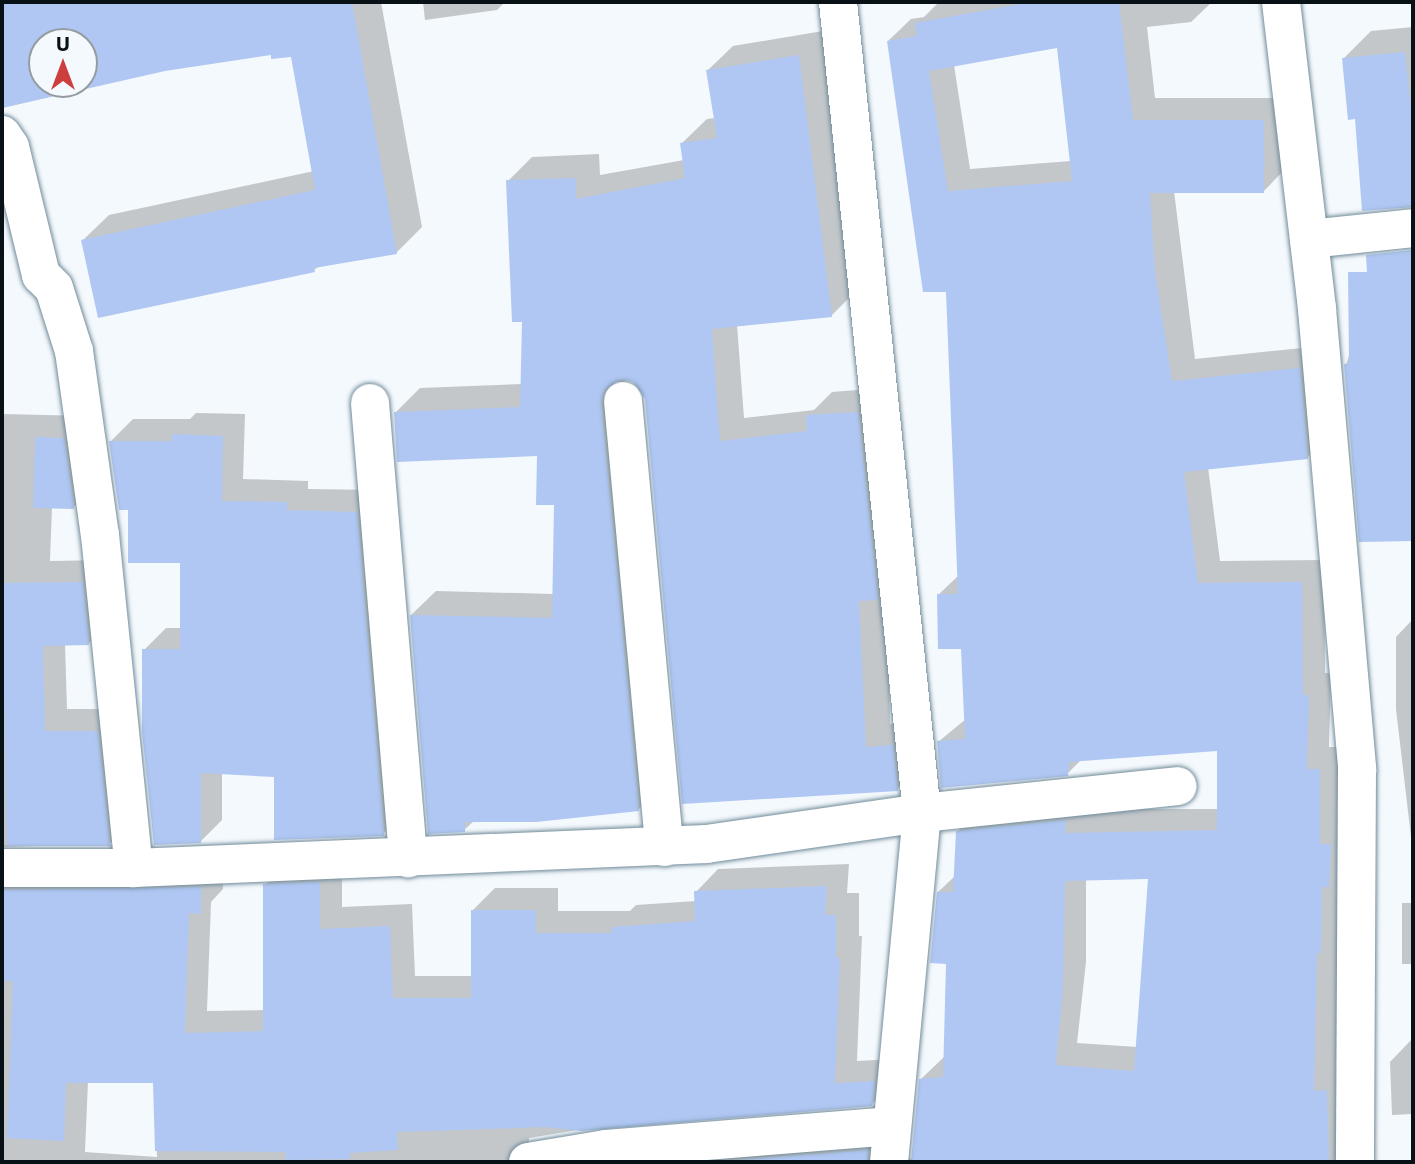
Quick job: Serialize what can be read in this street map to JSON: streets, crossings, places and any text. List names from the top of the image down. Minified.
{"north":"top"}
